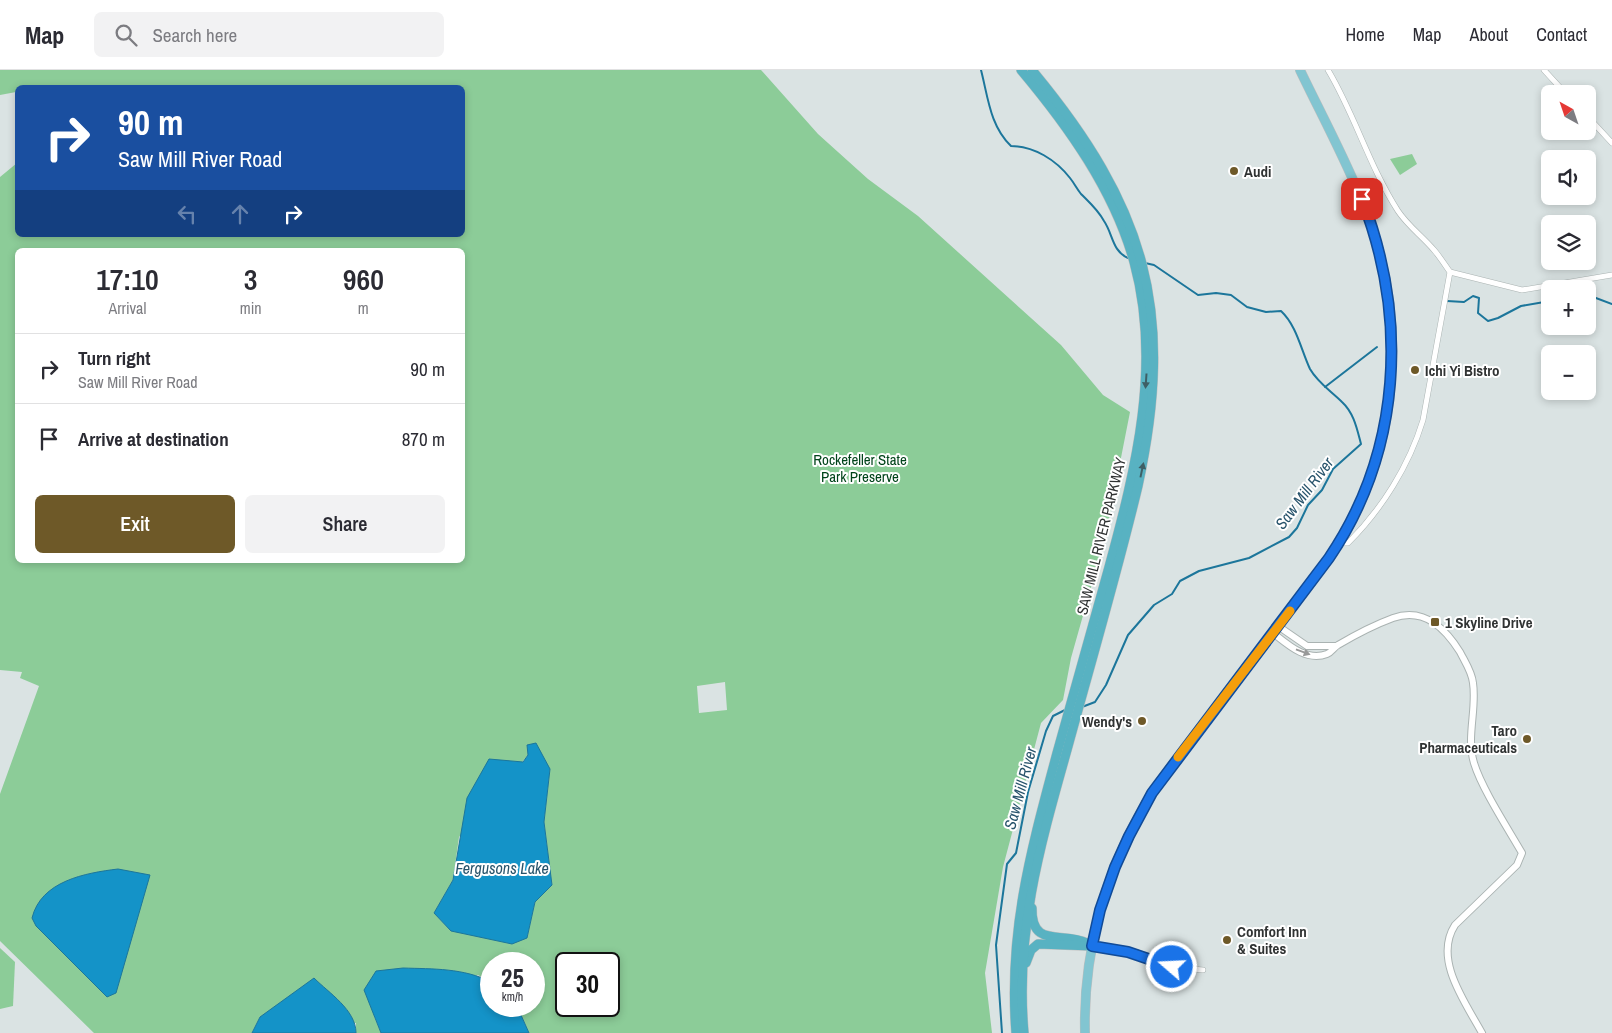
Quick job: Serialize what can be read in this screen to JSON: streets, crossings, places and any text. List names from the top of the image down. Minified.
{"streets":{"highway":["SAW MILL RIVER PARKWAY"]},"water":["Saw Mill River","Fergusons Lake"],"parks":["Rockefeller State Park Preserve"],"places":{"other":["Audi","Ichi Yi Bistro","Wendy's","Taro Pharmaceuticals","Comfort Inn & Suites"],"transit":["1 Skyline Drive"]},"north":"top left","page":{"header":"Map","search":"Search here","nav":["Home","Map","About","Contact"],"map_buttons":["+","−"],"turn":["90 m","Saw Mill River Road"],"eta":["17:10","Arrival","3","min","960","m"],"list":[{"name":"Turn right","note":"Saw Mill River Road","value":"90 m"},{"name":"Arrive at destination","value":"870 m"}],"buttons":["Exit","Share"],"speed":"25 km/h","limit":"30"}}
